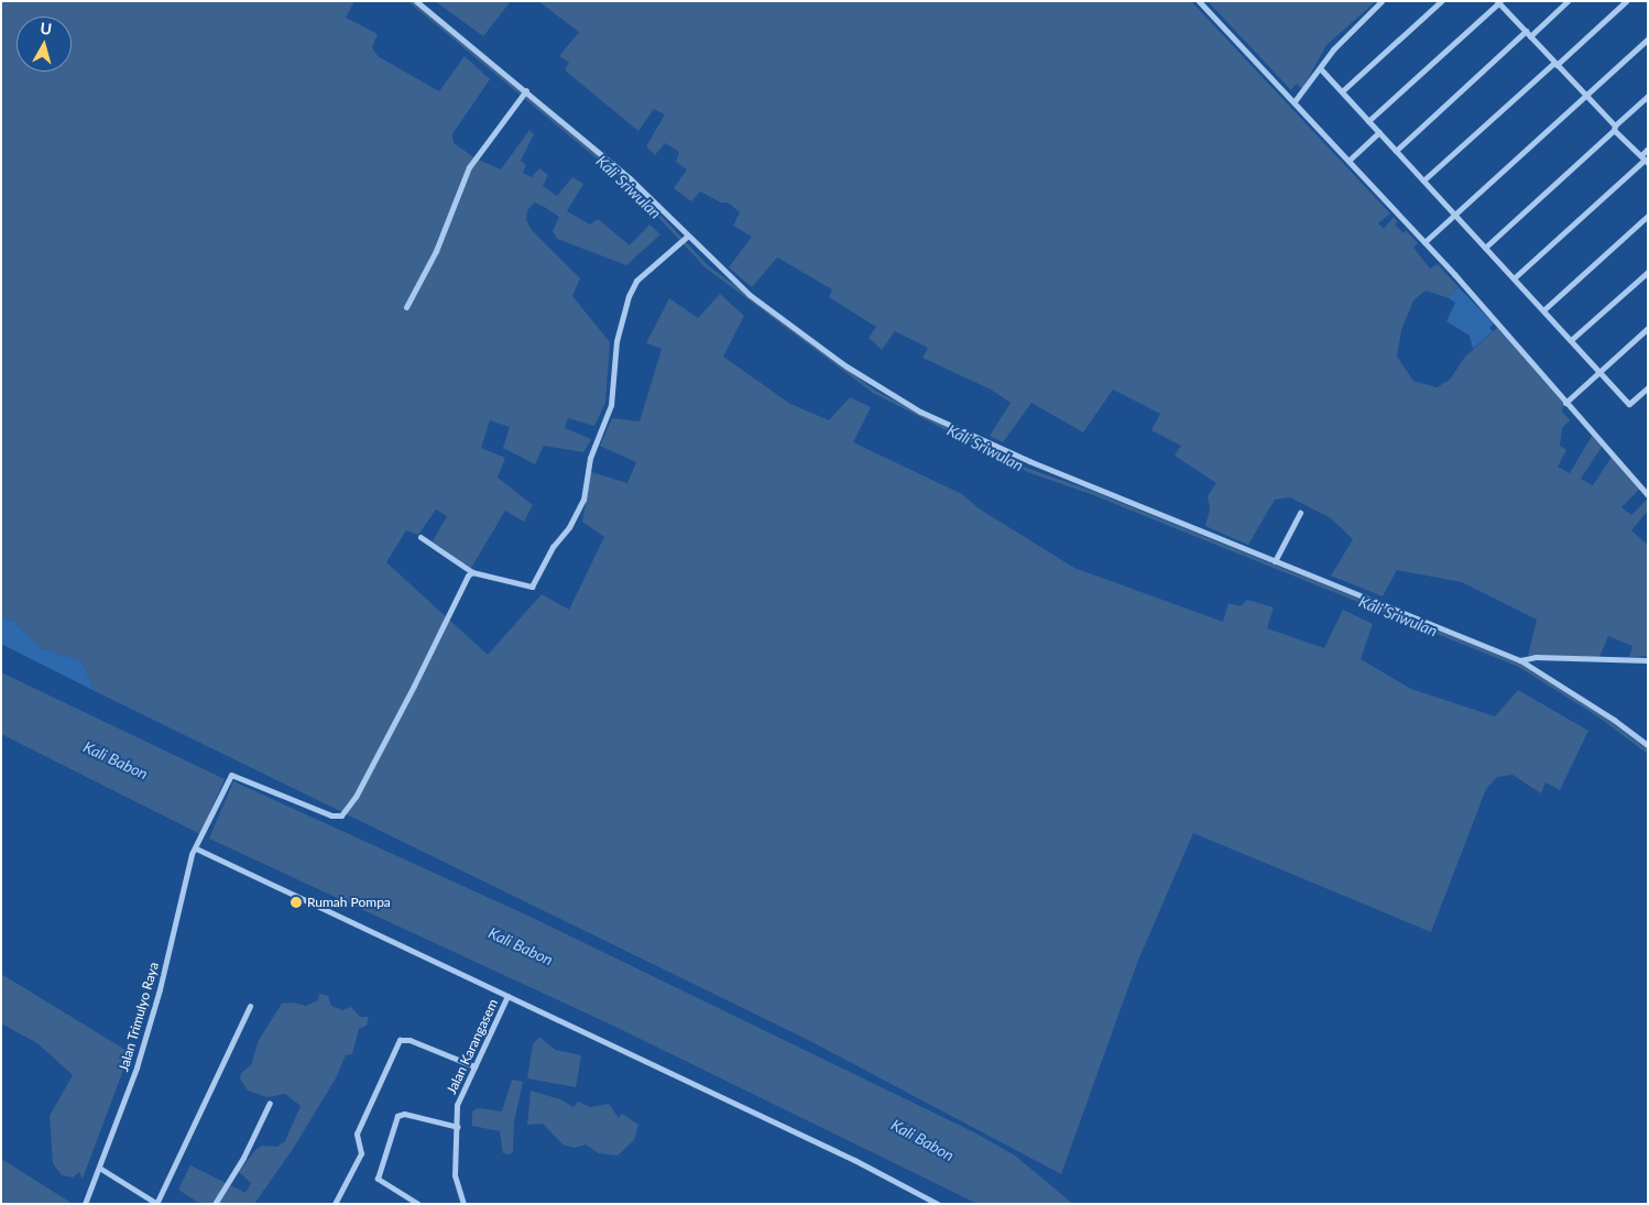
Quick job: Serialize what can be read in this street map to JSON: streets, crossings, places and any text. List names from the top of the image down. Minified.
{"streets":{"street":["Jalan Trimulyo Raya","Jalan Karangasem"]},"water":["Kali Sriwulan","Kali Babon"],"places":["Rumah Pompa"],"north":"top"}
